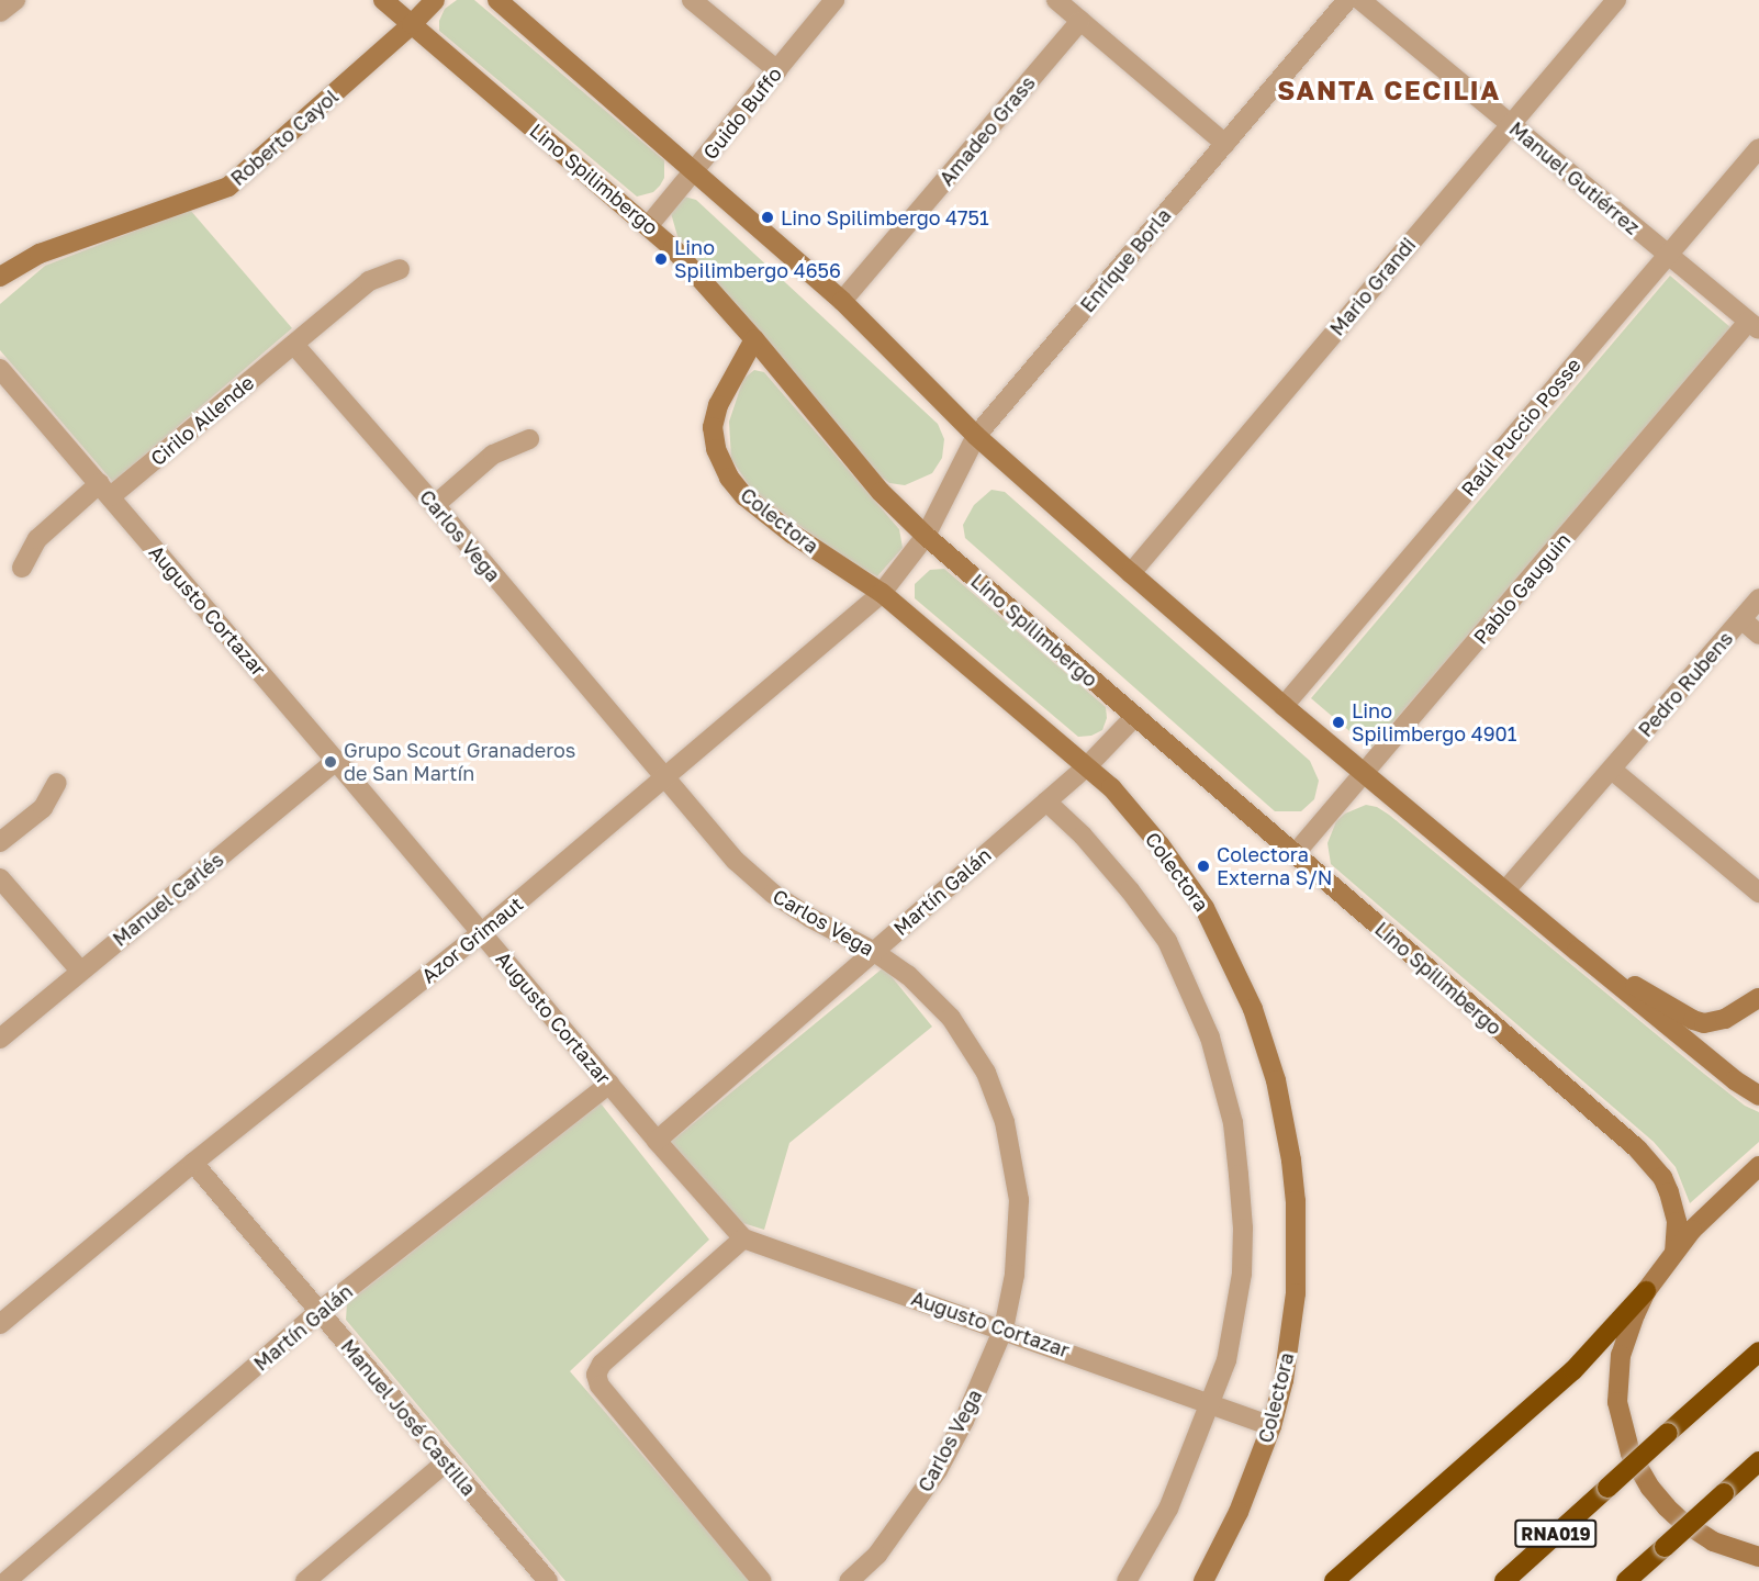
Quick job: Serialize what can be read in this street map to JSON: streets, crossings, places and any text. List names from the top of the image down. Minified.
{"streets":{"highway":["RNA019"],"main road":["Roberto Cayol","Lino Spilimbergo","Colectora"],"street":["Guido Buffo","Amadeo Grass","Manuel Gutiérrez","Enrique Borla","Mario Grandi","Cirilo Allende","Raúl Puccio Posse","Carlos Vega","Pablo Gauguin","Augusto Cortazar","Pedro Rubens","Martín Galán","Manuel Carlés","Azor Grimaut","Manuel José Castilla"]},"crossings":[["Guido Buffo","Lino Spilimbergo"],["Roberto Cayol","Lino Spilimbergo"],["Manuel Gutiérrez","Mario Grandi"],["Manuel Gutiérrez","Raúl Puccio Posse"],["Manuel Gutiérrez","Pablo Gauguin"],["Lino Spilimbergo","Enrique Borla"],["Lino Spilimbergo","Colectora"],["Lino Spilimbergo","Pablo Gauguin"],["Lino Spilimbergo","Martín Galán"],["Lino Spilimbergo","Azor Grimaut"],["Enrique Borla","Azor Grimaut"],["Cirilo Allende","Carlos Vega"],["Cirilo Allende","Augusto Cortazar"],["Colectora","Augusto Cortazar"],["Colectora","Martín Galán"],["Colectora","Azor Grimaut"],["Carlos Vega","Augusto Cortazar"],["Carlos Vega","Martín Galán"],["Carlos Vega","Azor Grimaut"],["Augusto Cortazar","Martín Galán"],["Augusto Cortazar","Manuel Carlés"],["Augusto Cortazar","Azor Grimaut"],["Martín Galán","Manuel José Castilla"],["Azor Grimaut","Manuel José Castilla"]],"districts":["SANTA CECILIA"],"places":["Lino Spilimbergo 4751","Lino Spilimbergo 4656","Lino Spilimbergo 4901","Grupo Scout Granaderos de San Martín","Colectora Externa S/N"]}
